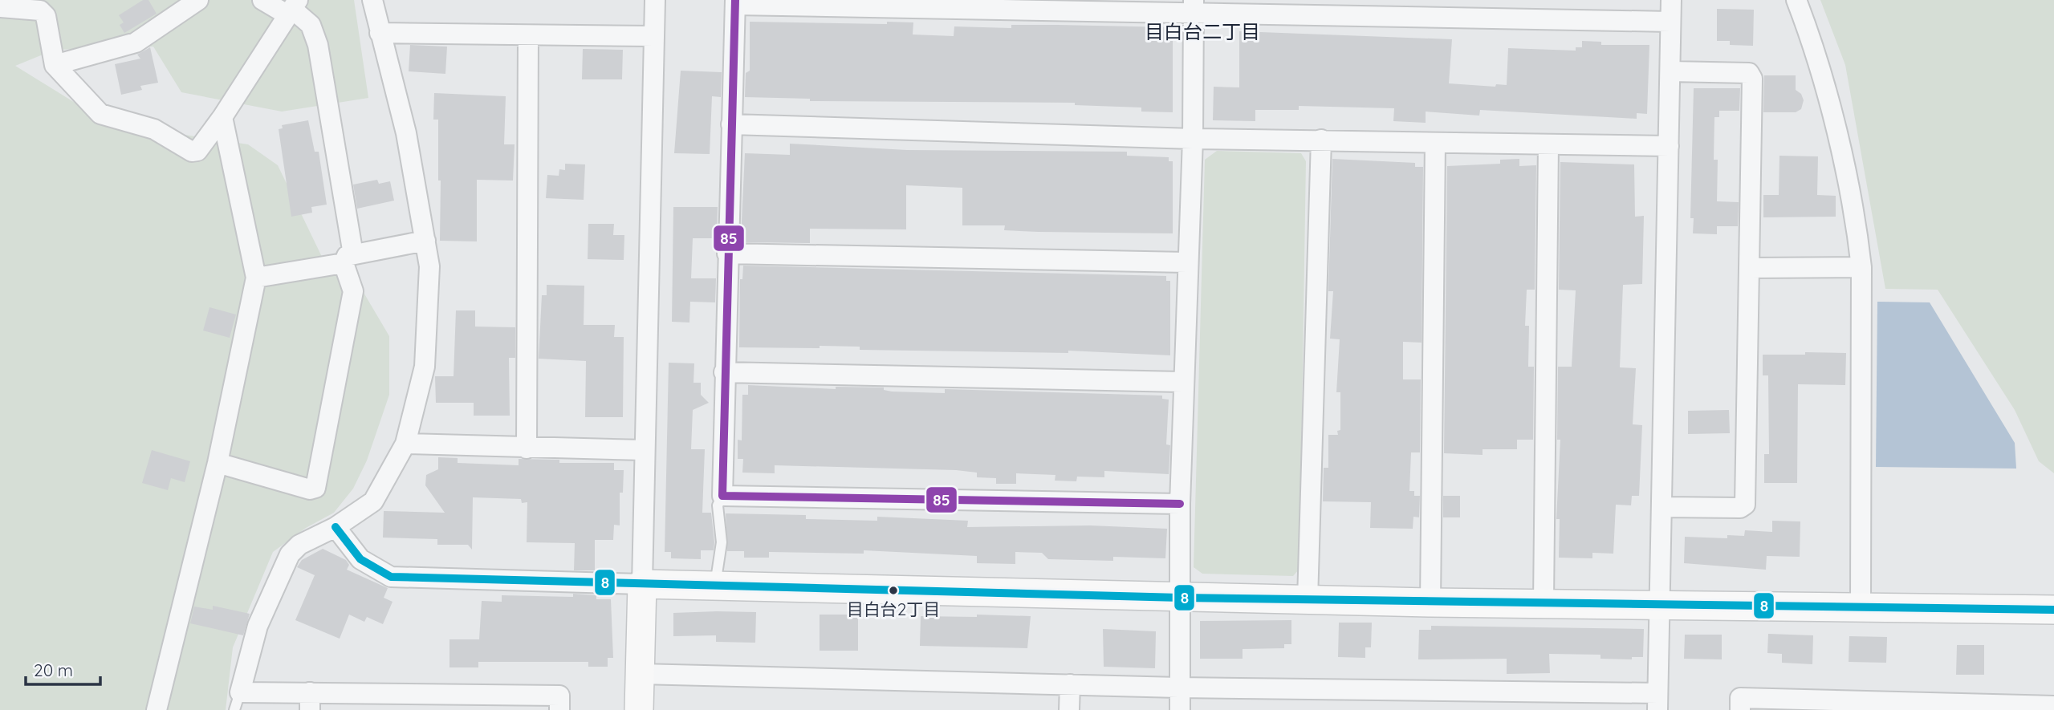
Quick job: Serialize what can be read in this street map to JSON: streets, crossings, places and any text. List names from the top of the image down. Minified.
{"districts":["目白台二丁目"],"places":["目白台2丁目"],"lines":["transit line 85","transit line 8"],"scale_bar":"20 m"}
